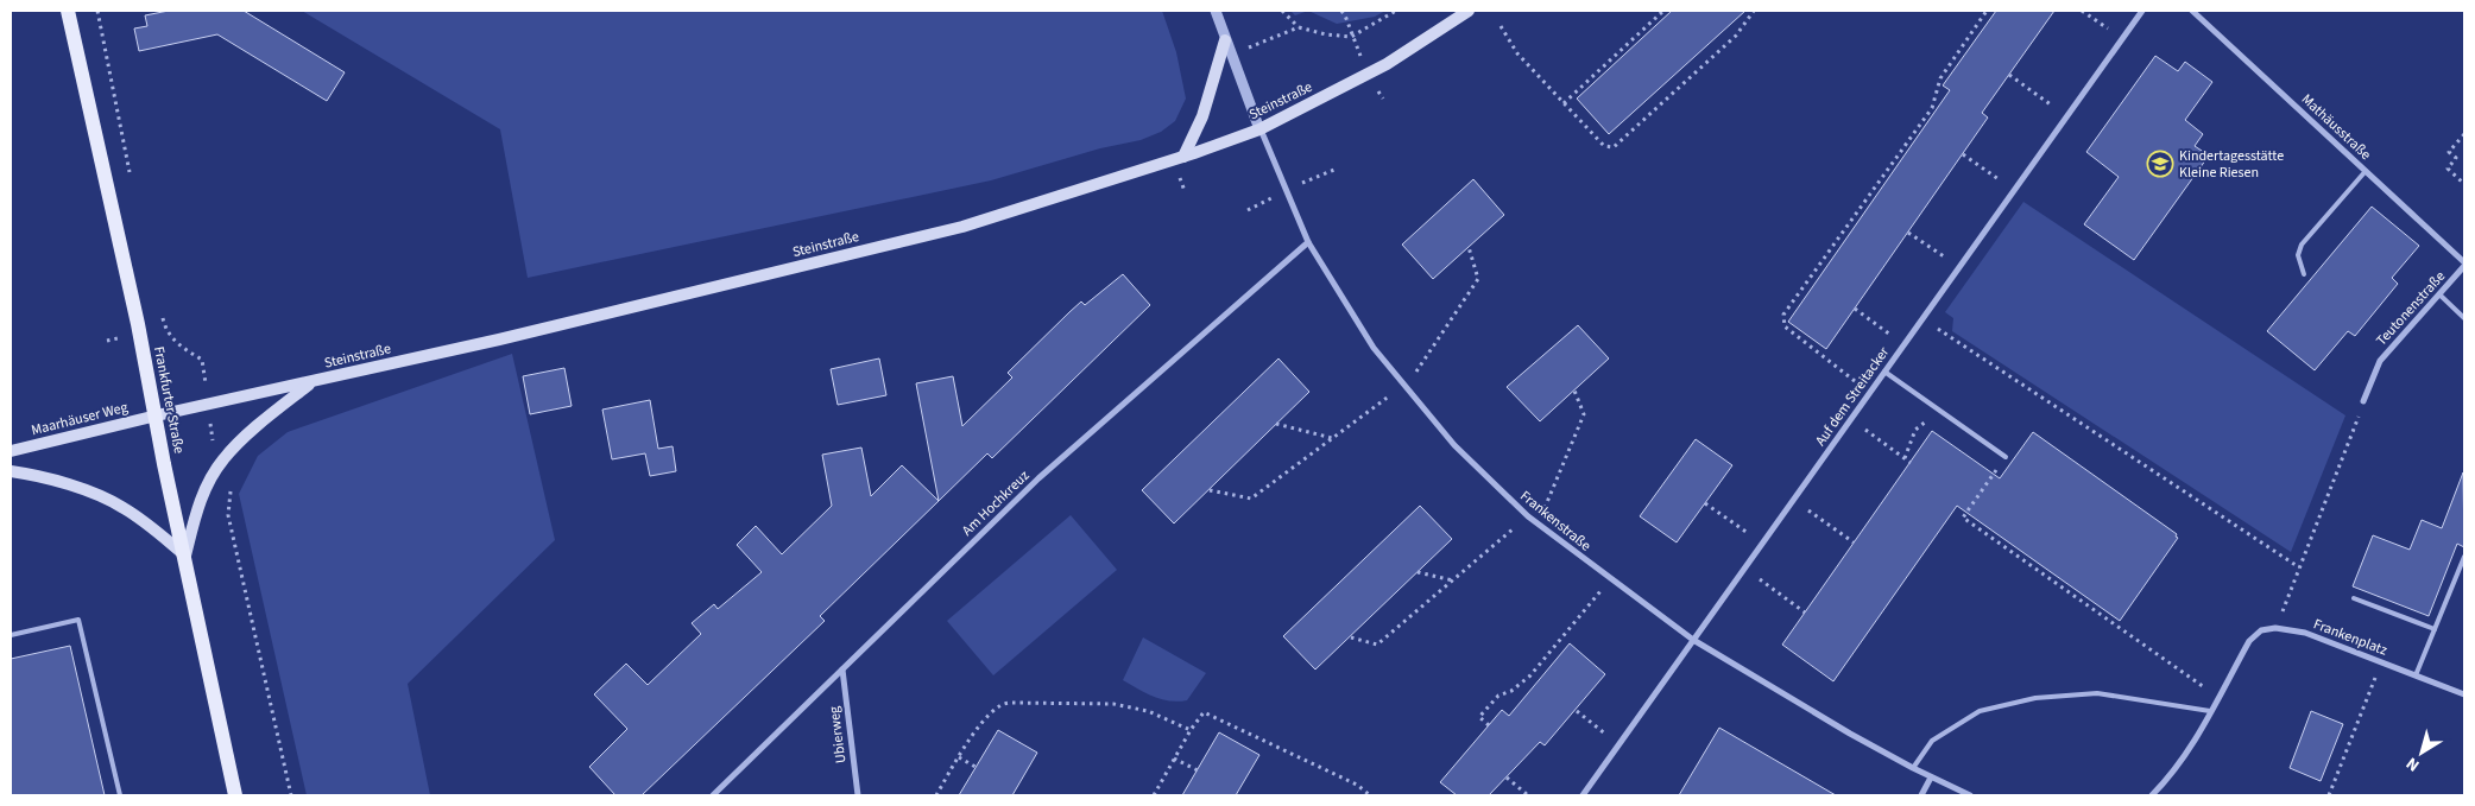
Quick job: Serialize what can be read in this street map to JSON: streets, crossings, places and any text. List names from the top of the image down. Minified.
{"streets":{"main road":["Steinstraße","Frankfurter Straße","Maarhäuser Weg"],"street":["Mathäusstraße","Teutonenstraße","Auf dem Streitacker","Am Hochkreuz","Frankenstraße","Frankenplatz","Ubierweg"]},"crossings":[["Steinstraße","Frankfurter Straße"],["Steinstraße","Maarhäuser Weg"],["Steinstraße","Frankenstraße"],["Mathäusstraße","Teutonenstraße"],["Auf dem Streitacker","Frankenstraße"],["Frankfurter Straße","Maarhäuser Weg"],["Am Hochkreuz","Frankenstraße"],["Am Hochkreuz","Ubierweg"]],"places":{"school or university":["Kindertagesstätte Kleine Riesen"]},"north":"bottom left"}
